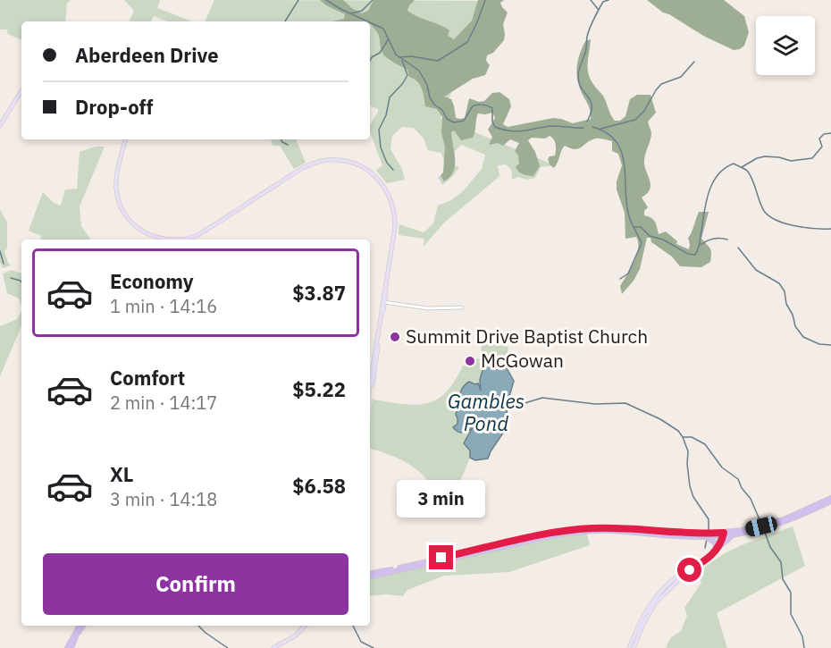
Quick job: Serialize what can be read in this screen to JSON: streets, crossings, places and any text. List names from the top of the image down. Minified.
{"water":["Gambles Pond"],"places":["Summit Drive Baptist Church","McGowan"],"page":{"banner":["Aberdeen Drive","Drop-off"],"list":[{"name":"Economy","note":"1 min · 14:16","value":"$3.87"},{"name":"Comfort","note":"2 min · 14:17","value":"$5.22"},{"name":"XL","note":"3 min · 14:18","value":"$6.58"}],"bubble":"3 min","buttons":"Confirm"}}
